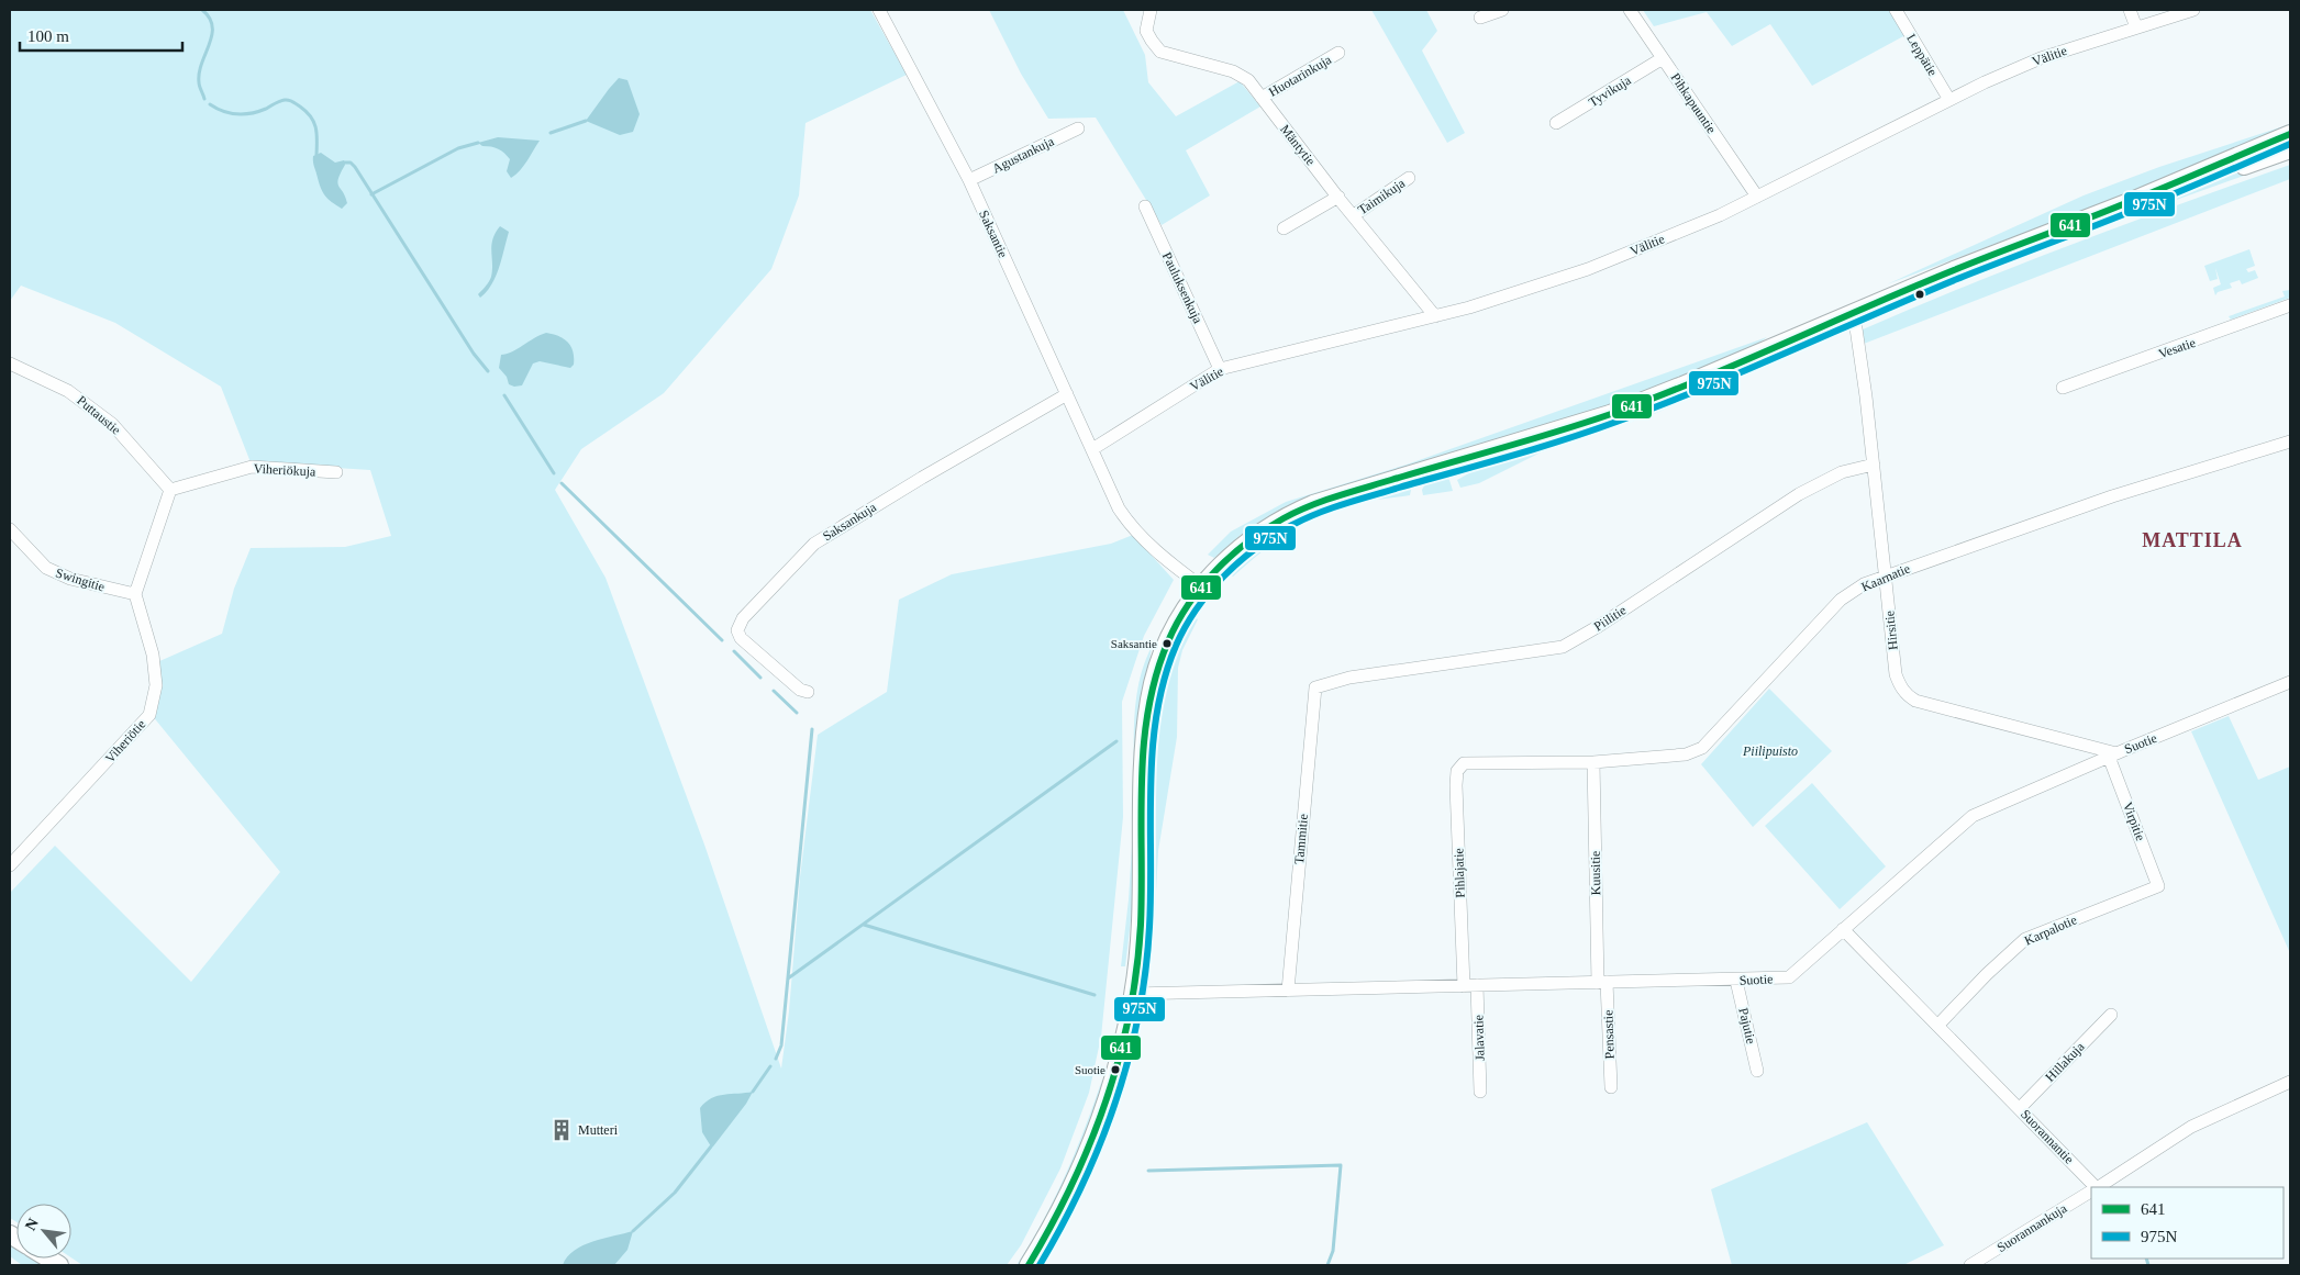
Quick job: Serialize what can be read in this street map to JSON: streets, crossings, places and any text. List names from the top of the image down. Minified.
{"streets":{"street":["Leppätie","Välitie","Huotarinkuja","Tyvikuja","Pihkapuuntie","Mäntytie","Agustankuja","Taimikuja","Saksantie","Pauluksenkuja","Vesatie","Puttaustie","Viheriökuja","Saksankuja","Kaarnatie","Swingitie","Piilitie","Hirsitie","Viheriötie","Suotie","Virpitie","Tammitie","Pihlajatie","Kuusitie","Karpalotie","Pajutie","Pensastie","Jalavatie","Hillakuja","Suorannantie","Suorannankuja"]},"crossings":[["Leppätie","Välitie"],["Välitie","Pihkapuuntie"],["Välitie","Mäntytie"],["Välitie","Saksantie"],["Välitie","Pauluksenkuja"],["Huotarinkuja","Mäntytie"],["Tyvikuja","Pihkapuuntie"],["Mäntytie","Taimikuja"],["Agustankuja","Saksantie"],["Saksantie","Saksankuja"],["Puttaustie","Viheriökuja"],["Kaarnatie","Hirsitie"],["Kaarnatie","Pihlajatie"],["Kaarnatie","Kuusitie"],["Swingitie","Viheriötie"],["Piilitie","Hirsitie"],["Piilitie","Tammitie"],["Hirsitie","Suotie"],["Hirsitie","Virpitie"],["Suotie","Virpitie"],["Suotie","Tammitie"],["Suotie","Pihlajatie"],["Suotie","Kuusitie"],["Suotie","Pajutie"],["Suotie","Pensastie"],["Suotie","Jalavatie"],["Suotie","Suorannantie"],["Virpitie","Karpalotie"],["Kuusitie","Pensastie"],["Karpalotie","Suorannantie"],["Hillakuja","Suorannantie"]],"districts":["MATTILA"],"parks":["Piilipuisto"],"places":{"other":["Saksantie","Suotie"],"building":["Mutteri"]},"lines":["transit line 641","transit line 975N"],"legend":["641","975N"],"scale_bar":"100 m","north":"top left"}
